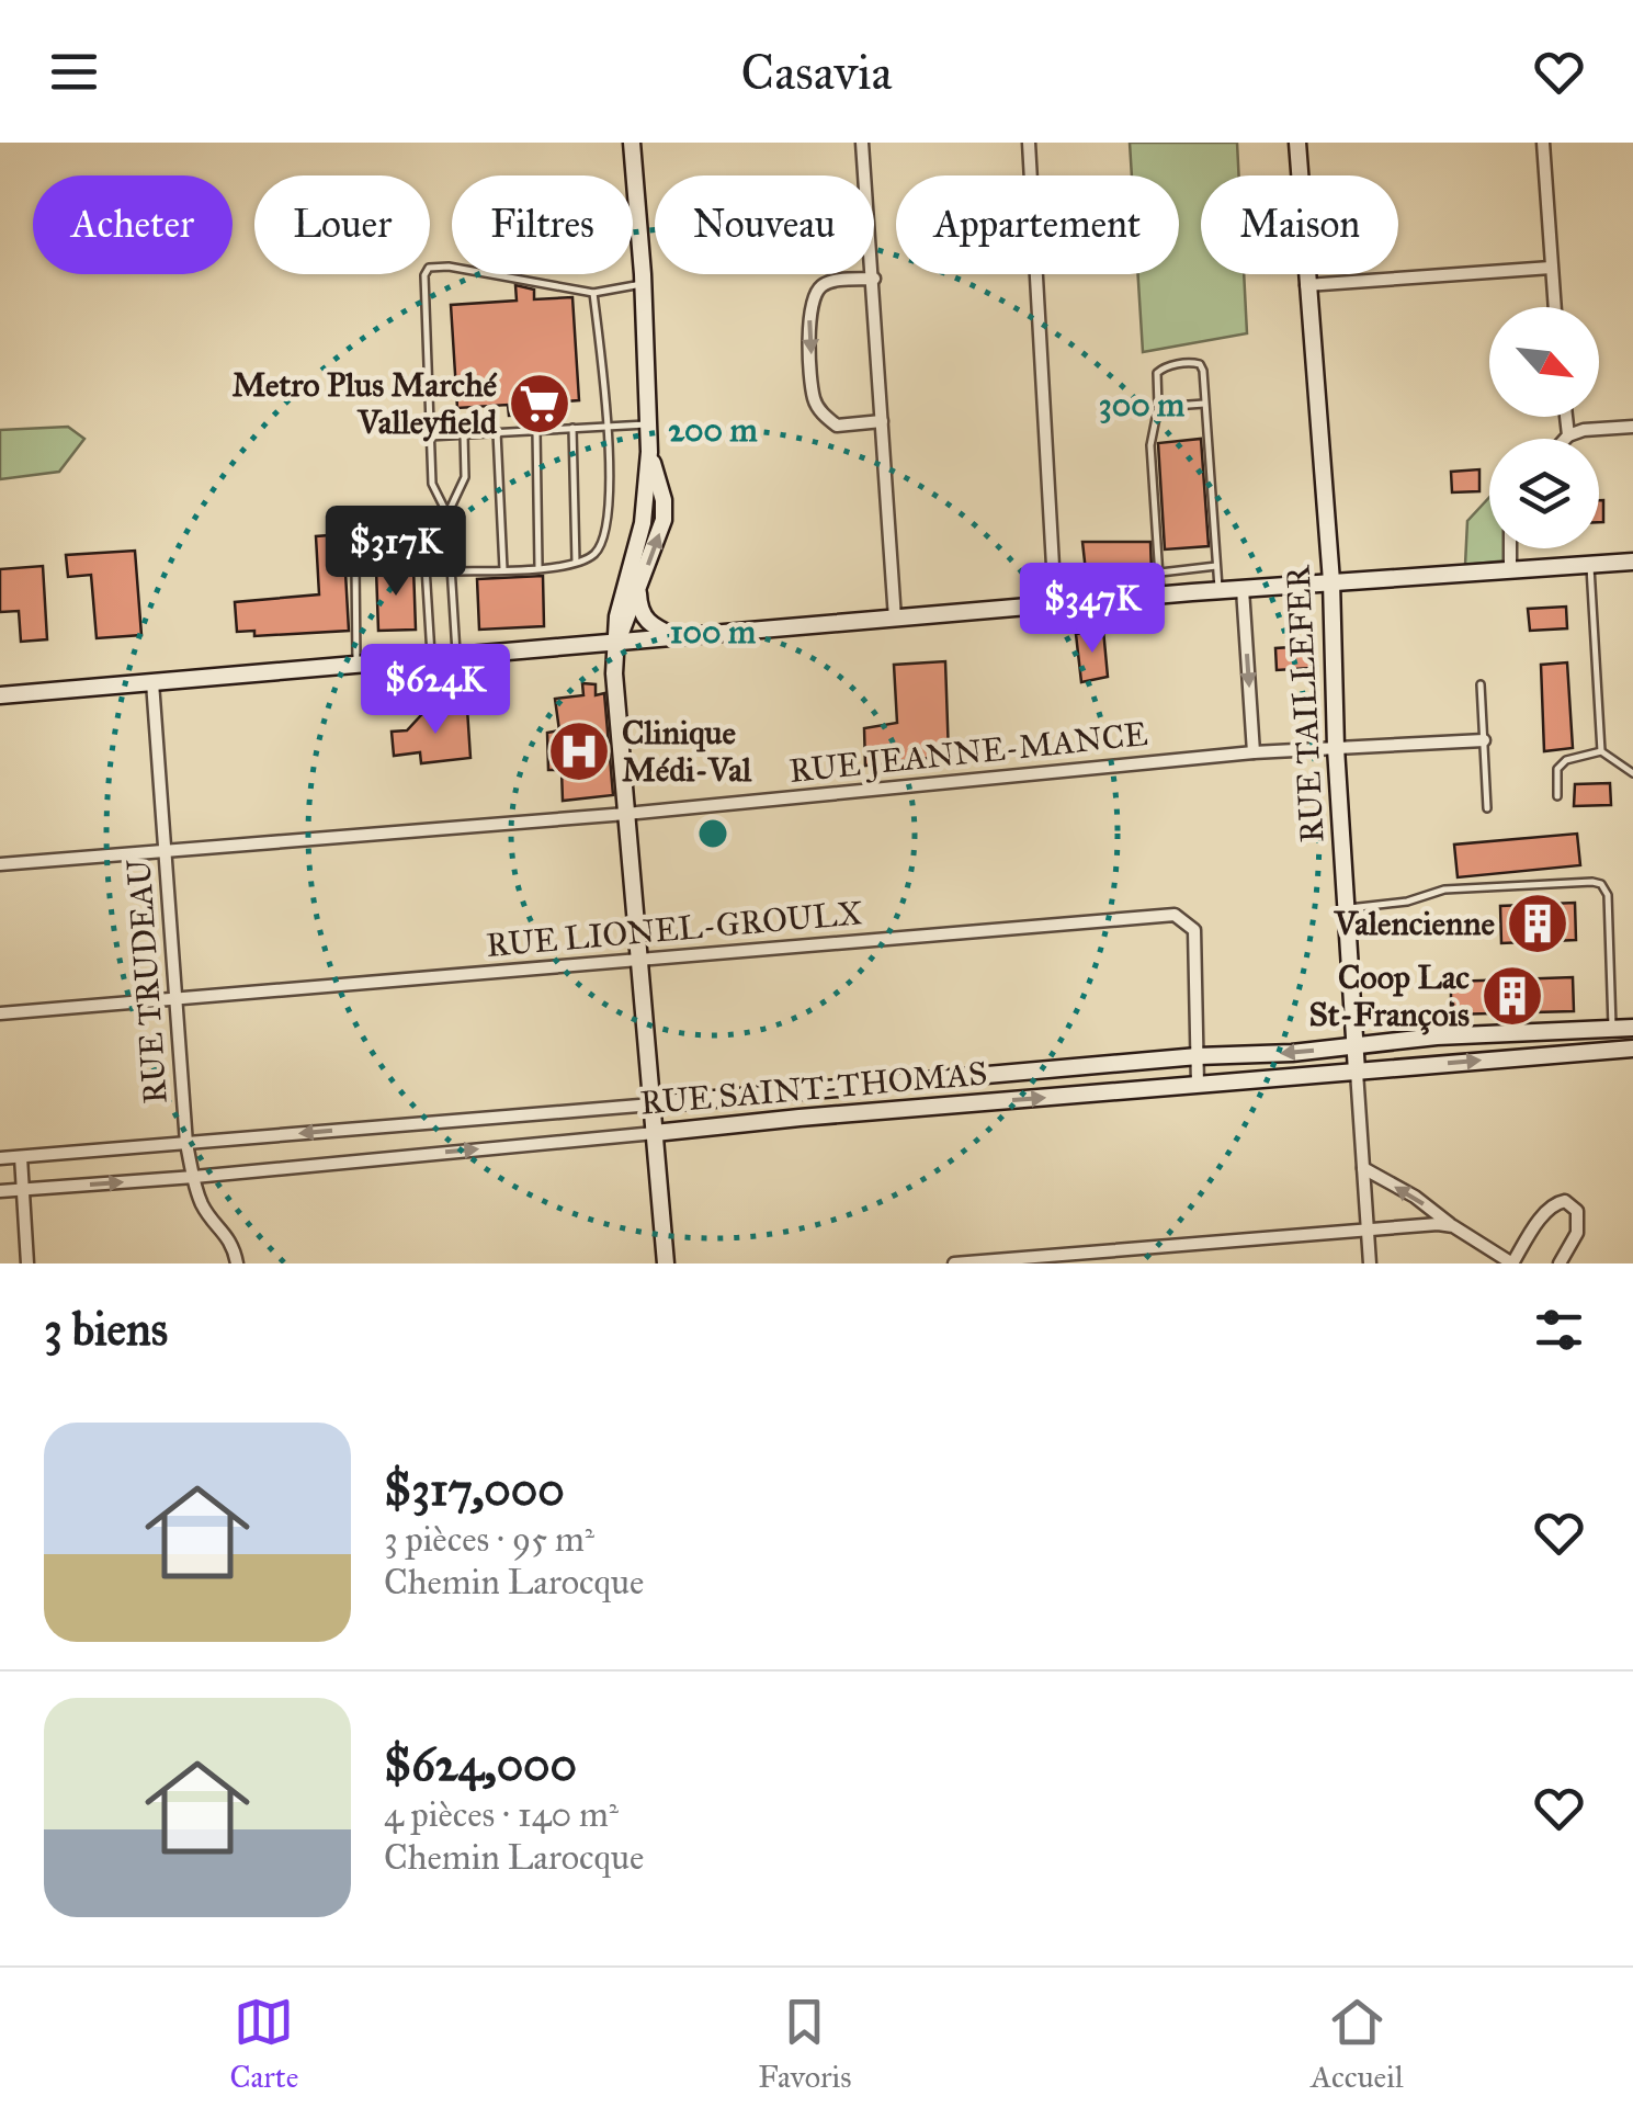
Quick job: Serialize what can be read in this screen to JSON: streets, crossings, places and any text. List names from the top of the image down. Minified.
{"streets":{"street":["RUE TAILLEFER","RUE JEANNE-MANCE","RUE LIONEL-GROULX","RUE TRUDEAU","RUE SAINT-THOMAS"]},"crossings":[["RUE TAILLEFER","RUE JEANNE-MANCE"],["RUE TAILLEFER","RUE SAINT-THOMAS"],["RUE JEANNE-MANCE","RUE TRUDEAU"],["RUE LIONEL-GROULX","RUE TRUDEAU"],["RUE LIONEL-GROULX","RUE SAINT-THOMAS"],["RUE TRUDEAU","RUE SAINT-THOMAS"]],"places":{"supermarket":["Metro Plus Marché Valleyfield"],"hospital":["Clinique Médi-Val"],"building":["Valencienne","Coop Lac St-François"]},"north":"bottom right","page":{"header":"Casavia","chip":["Acheter","Louer","Filtres","Nouveau","Appartement","Maison"],"price":["$317K","$347K","$624K"],"heading":"3 biens","list":[{"name":"$317,000","note":"3 pièces · 95 m² · Chemin Larocque"},{"name":"$624,000","note":"4 pièces · 140 m² · Chemin Larocque"}],"tabs":["Carte","Favoris","Accueil"]},"rings":["300 m","200 m","100 m"]}
